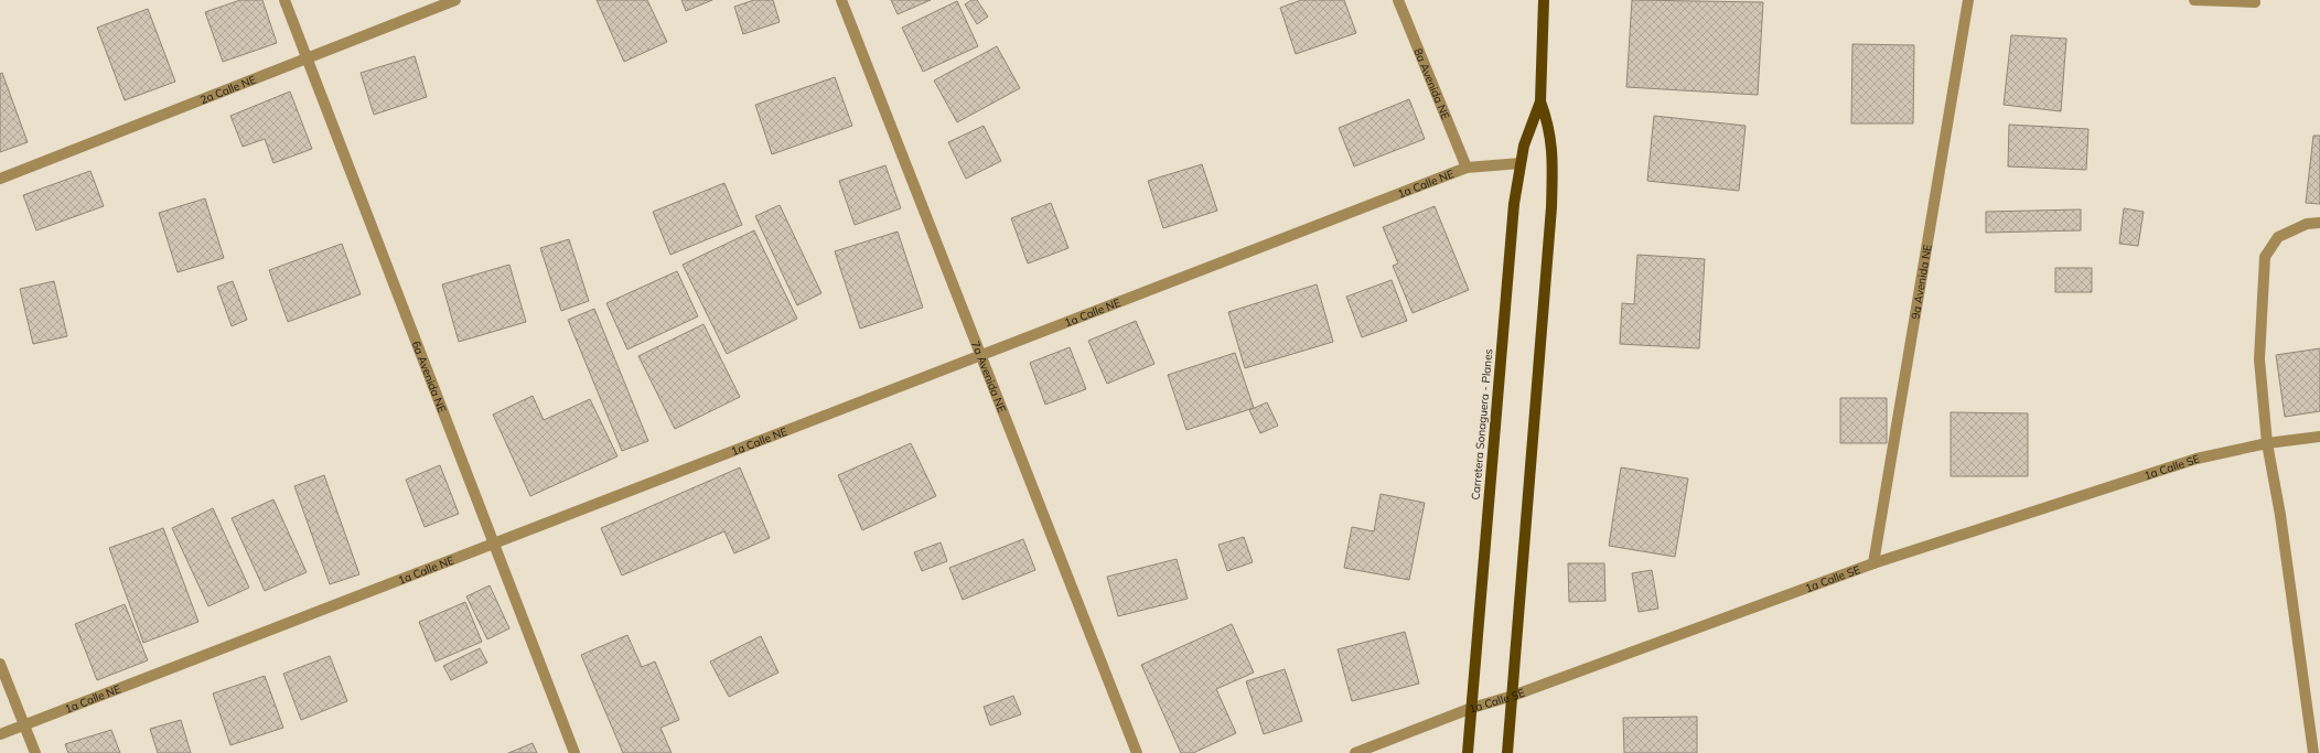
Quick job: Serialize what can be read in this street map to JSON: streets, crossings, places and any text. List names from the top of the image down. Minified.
{"streets":{"main road":["Carretera Sonaguera - Planes"],"street":["8a Avenida NE","2a Calle NE","1a Calle NE","9a Avenida NE","6a Avenida NE","7a Avenida NE","1a Calle SE"]},"crossings":[["8a Avenida NE","1a Calle NE"],["2a Calle NE","6a Avenida NE"],["1a Calle NE","6a Avenida NE"],["1a Calle NE","7a Avenida NE"],["1a Calle NE","Carretera Sonaguera - Planes"],["9a Avenida NE","1a Calle SE"],["Carretera Sonaguera - Planes","1a Calle SE"]]}
